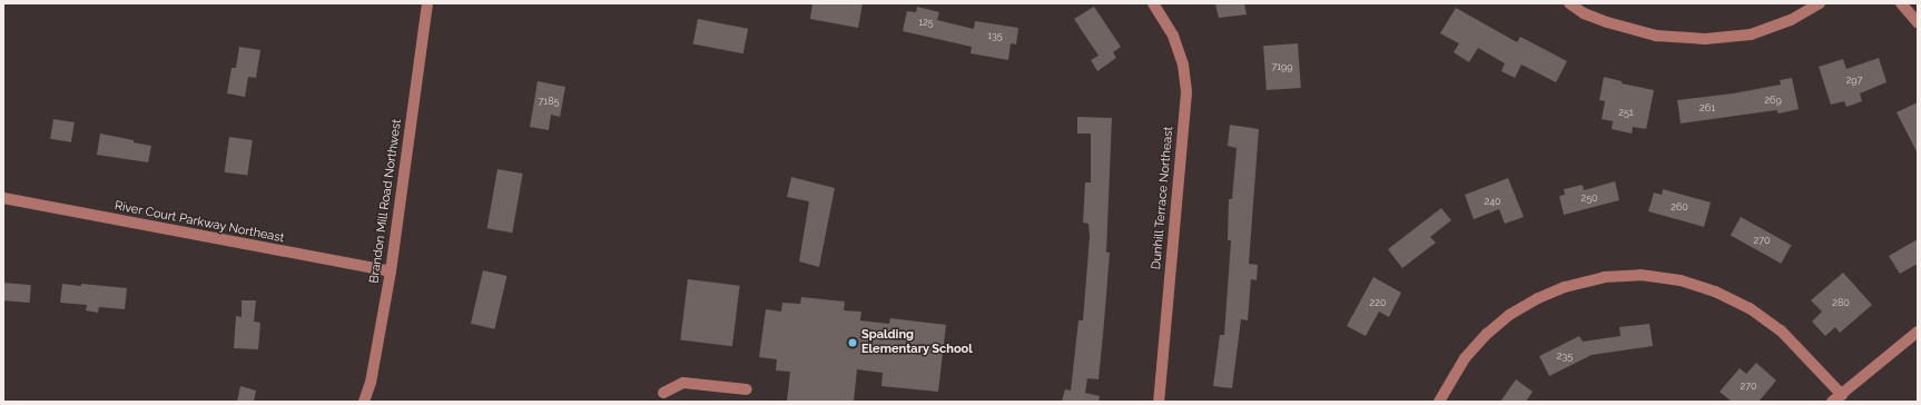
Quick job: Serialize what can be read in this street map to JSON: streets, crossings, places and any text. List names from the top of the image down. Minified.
{"streets":{"street":["Dunhill Terrace Northeast","Brandon Mill Road Northwest","River Court Parkway Northeast"]},"crossings":[["Brandon Mill Road Northwest","River Court Parkway Northeast"]],"places":["Spalding Elementary School"],"house_numbers":["125","135","7199","297","269","7185","261","251","250","240","260","270","220","280","235","270"]}
